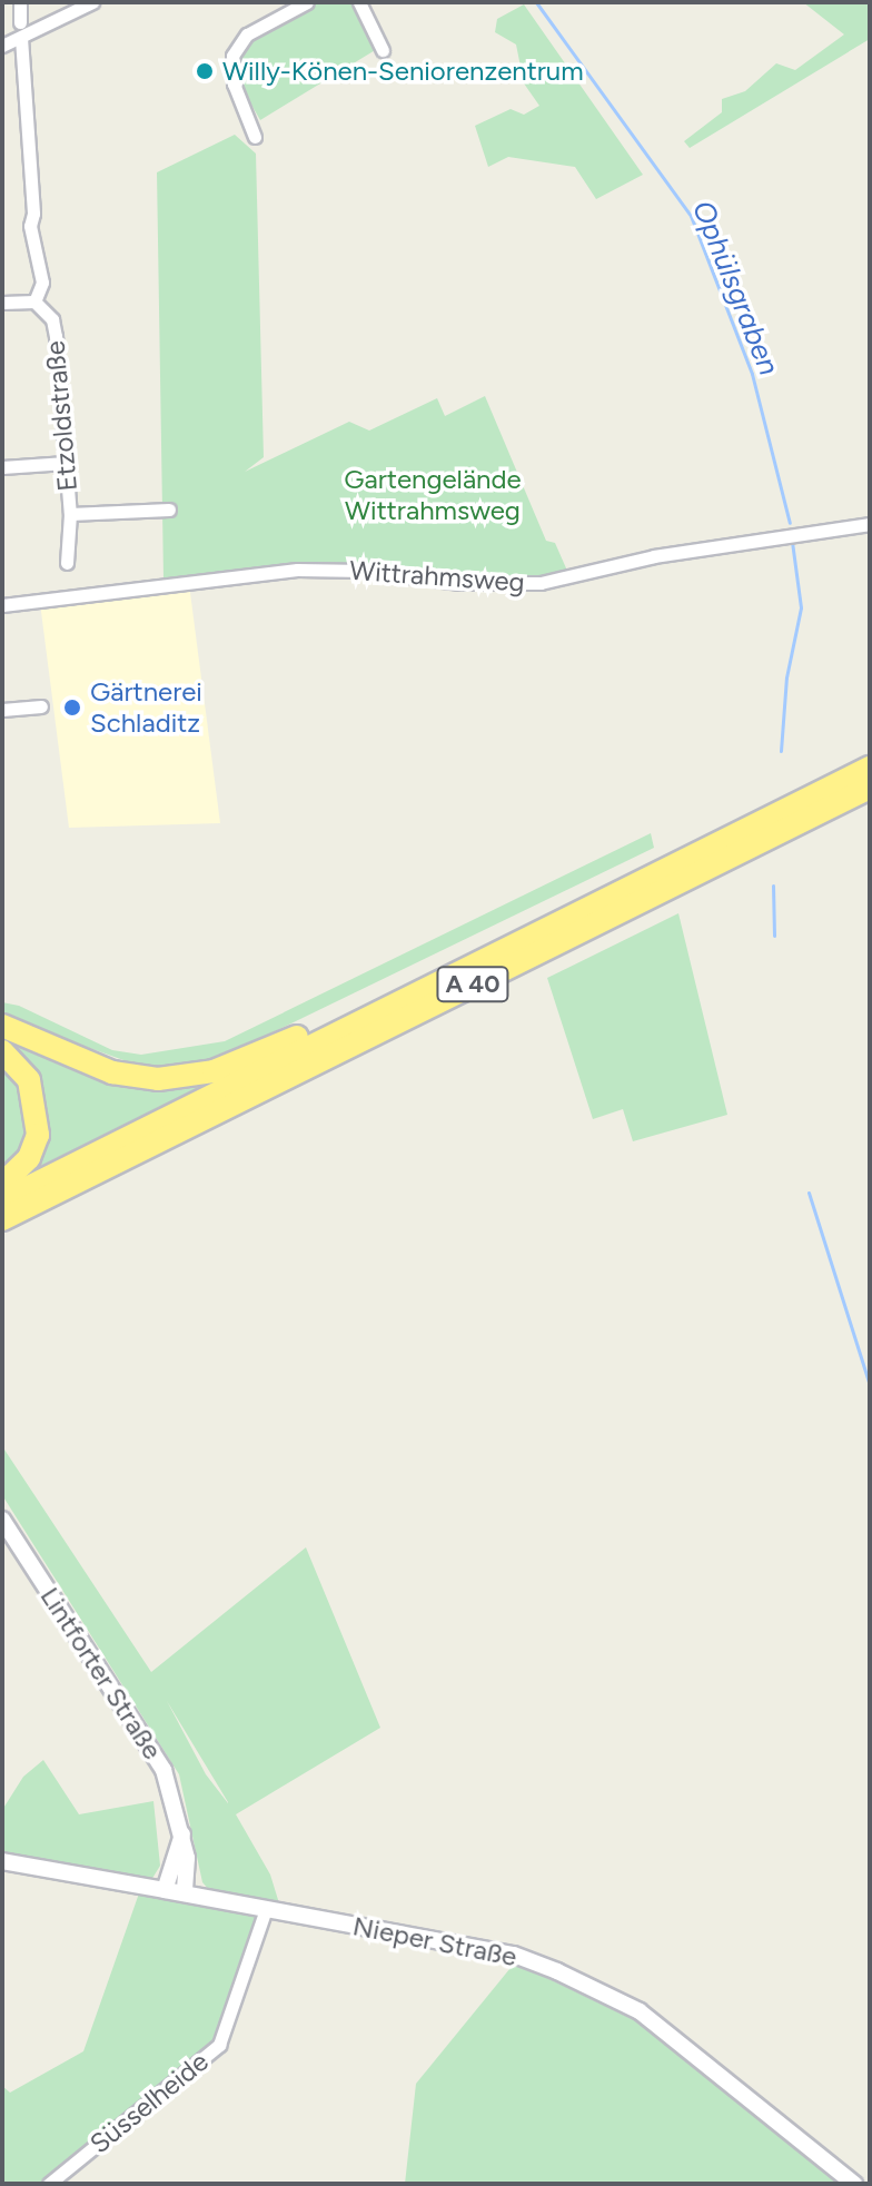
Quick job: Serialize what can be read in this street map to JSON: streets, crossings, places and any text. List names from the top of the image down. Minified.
{"streets":{"highway":["A 40"],"main road":["Lintforter Straße","Nieper Straße"],"street":["Etzoldstraße","Wittrahmsweg","Süsselheide"]},"crossings":[["Lintforter Straße","Nieper Straße"],["Nieper Straße","Süsselheide"]],"water":["Ophülsgraben"],"parks":["Gartengelände Wittrahmsweg"],"places":["Willy-Könen-Seniorenzentrum","Gärtnerei Schladitz"]}
